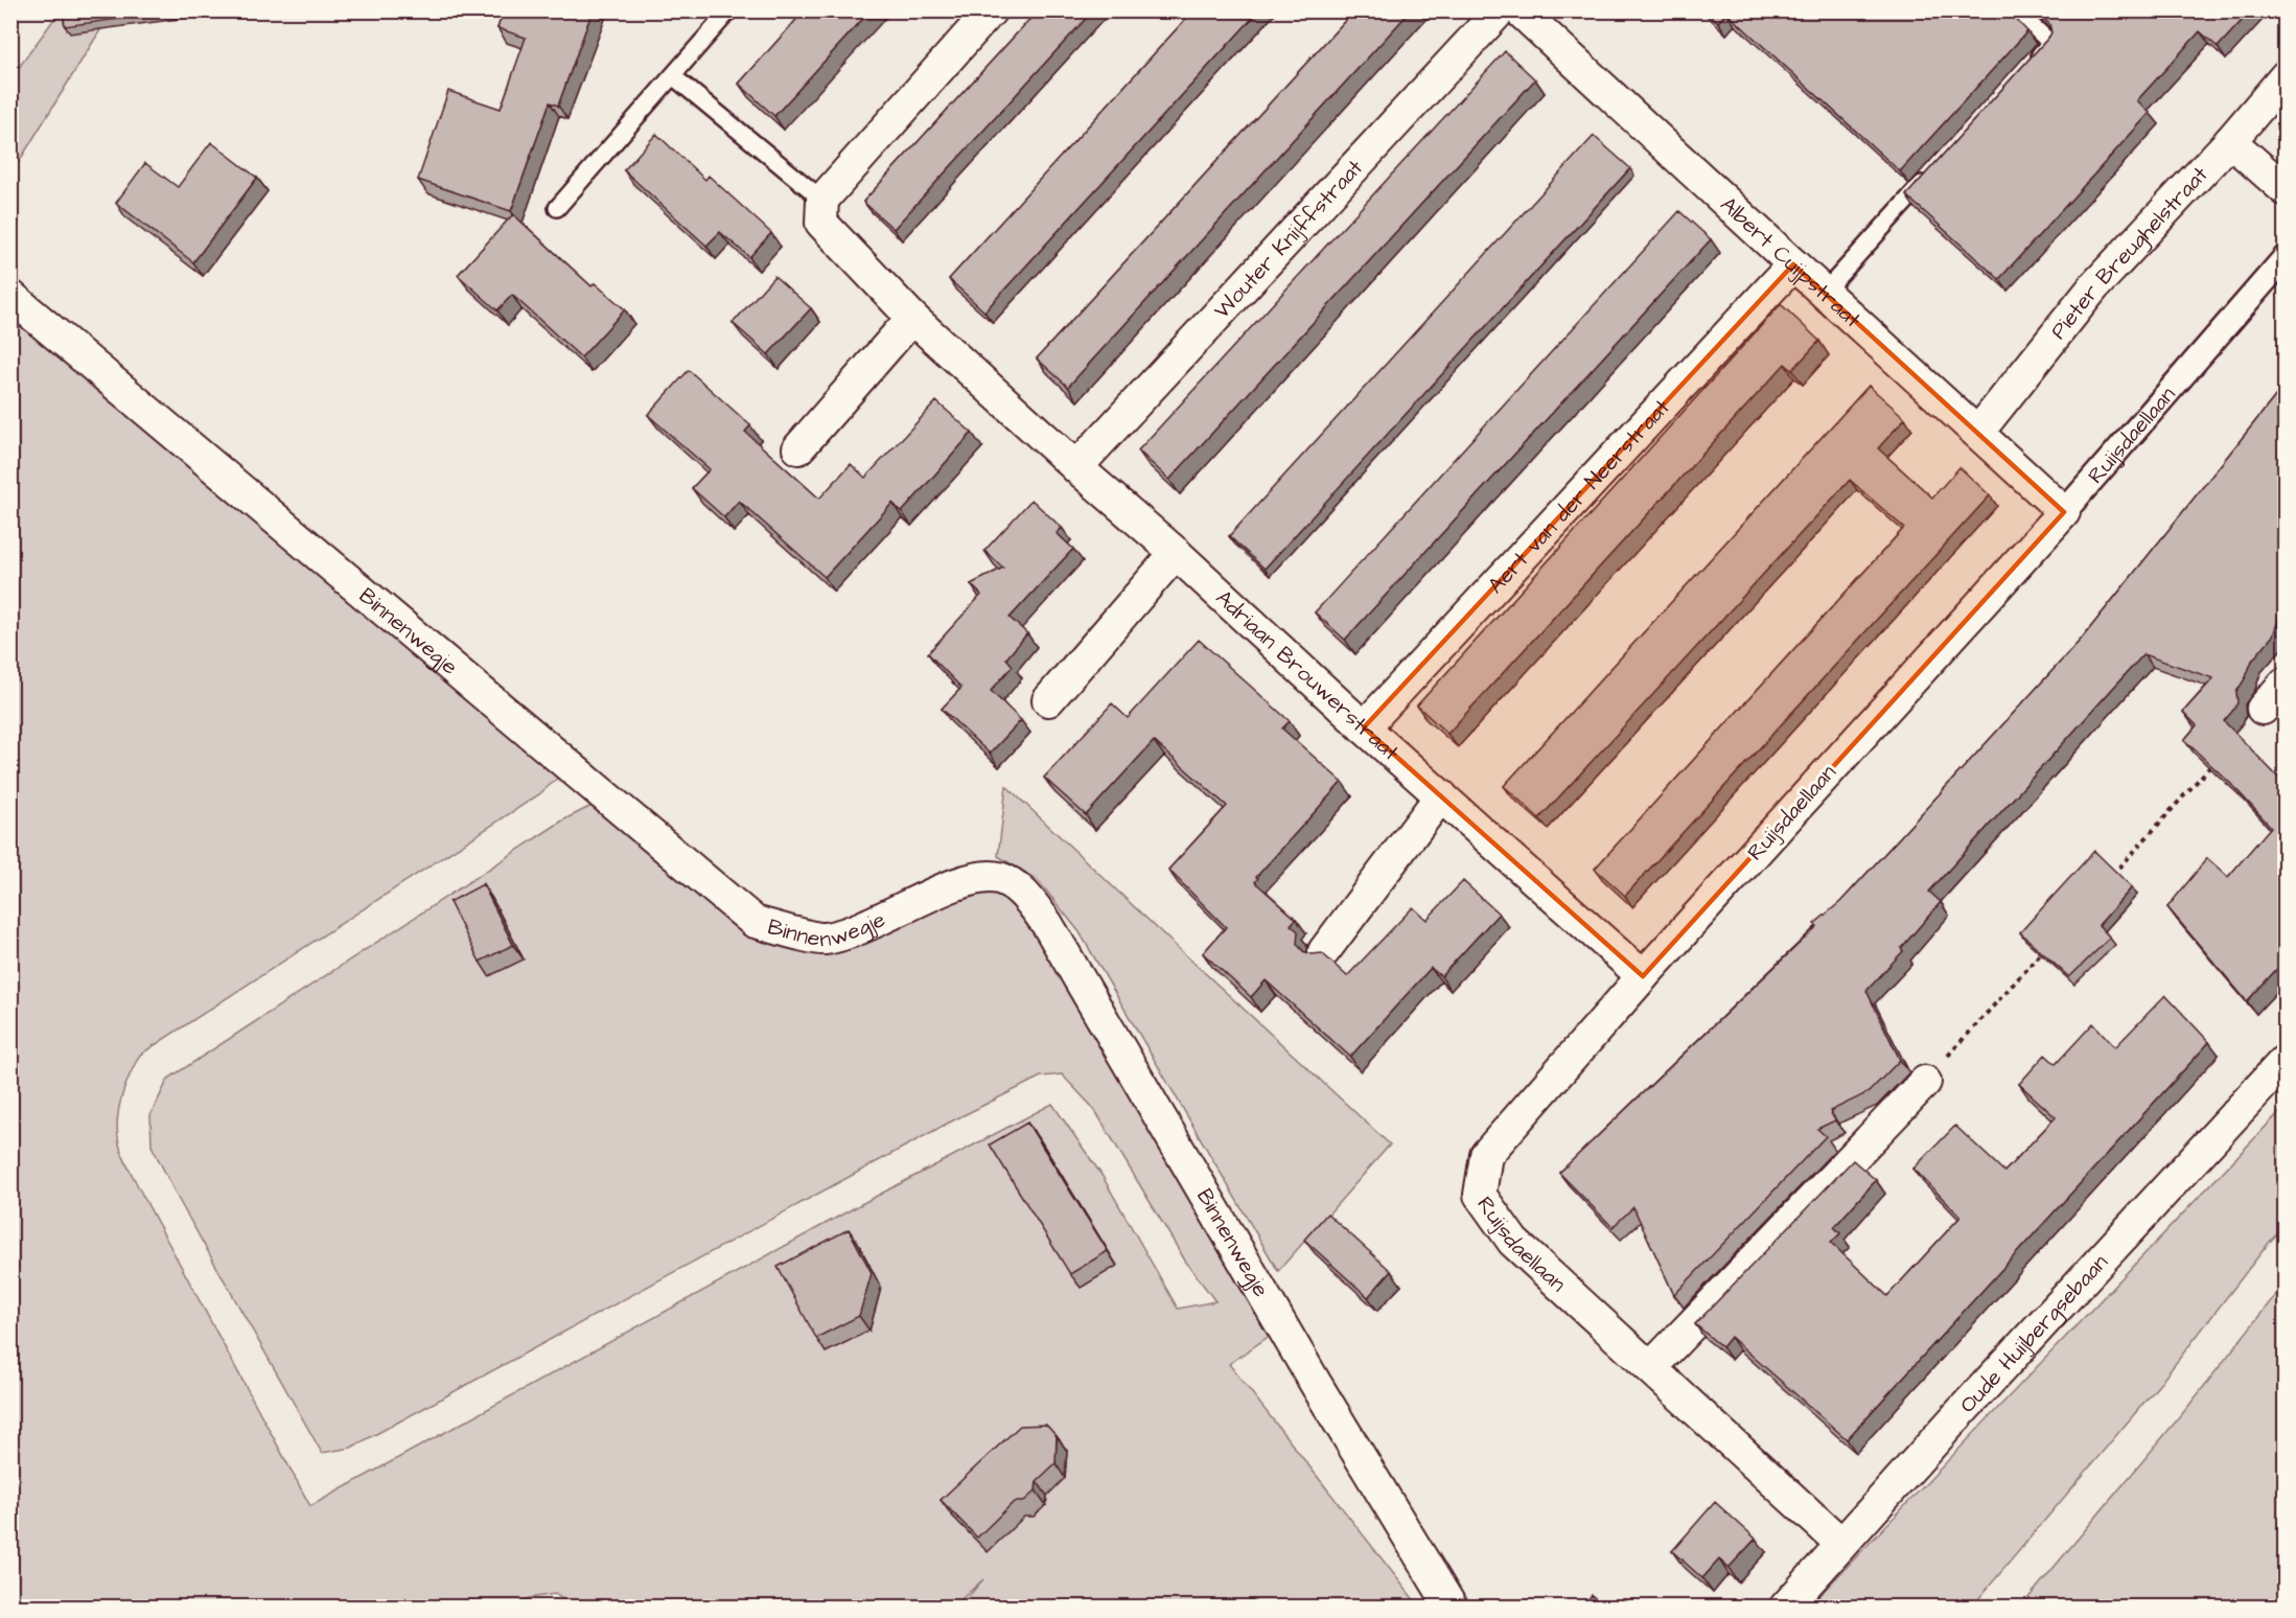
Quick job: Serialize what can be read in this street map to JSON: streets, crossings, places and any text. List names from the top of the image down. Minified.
{"streets":{"street":["Wouter Knijffstraat","Pieter Breughelstraat","Albert Cuijpstraat","Ruijsdaellaan","Aert van der Neerstraat","Binnenwegje","Adriaan Brouwerstraat","Oude Huijbergsebaan"]},"crossings":[["Wouter Knijffstraat","Adriaan Brouwerstraat"],["Pieter Breughelstraat","Albert Cuijpstraat"],["Albert Cuijpstraat","Ruijsdaellaan"],["Albert Cuijpstraat","Aert van der Neerstraat"],["Ruijsdaellaan","Adriaan Brouwerstraat"],["Ruijsdaellaan","Oude Huijbergsebaan"],["Aert van der Neerstraat","Adriaan Brouwerstraat"]]}
